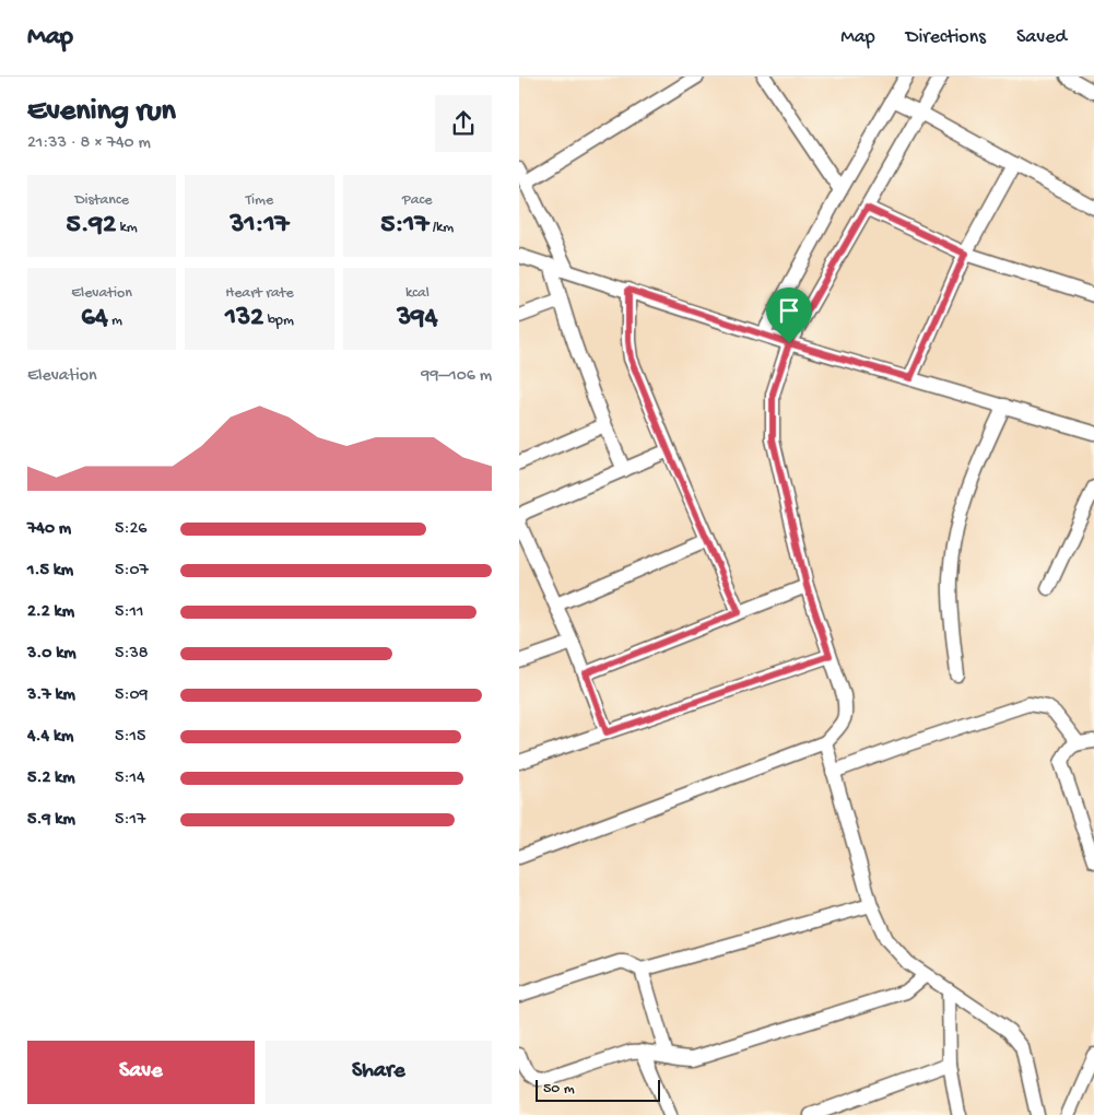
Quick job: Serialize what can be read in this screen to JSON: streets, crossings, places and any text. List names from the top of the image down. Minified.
{"scale_bar":"50 m","page":{"header":"Map","nav":["Map","Directions","Saved"],"heading":["Evening run","21:33 · 8 × 740 m"],"stats":[["Distance","5.92 km"],["Time","31:17"],["Pace","5:17 /km"],["Elevation","64 m"],["Heart rate","132 bpm"],["kcal","394"]],"chart":["Elevation","99–106 m"],"list":[{"name":"740 m","note":"5:26"},{"name":"1.5 km","note":"5:07"},{"name":"2.2 km","note":"5:11"},{"name":"3.0 km","note":"5:38"},{"name":"3.7 km","note":"5:09"},{"name":"4.4 km","note":"5:15"},{"name":"5.2 km","note":"5:14"},{"name":"5.9 km","note":"5:17"}],"buttons":["Save","Share"],"scale":"50 m"}}
